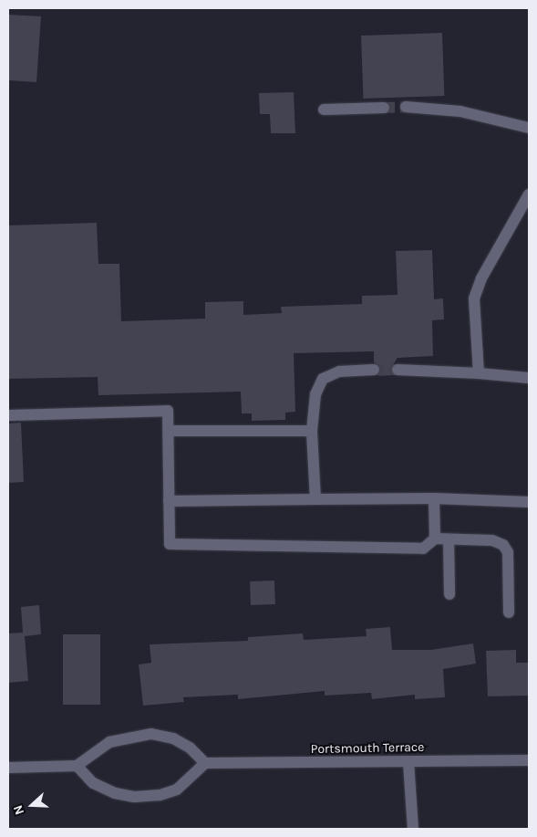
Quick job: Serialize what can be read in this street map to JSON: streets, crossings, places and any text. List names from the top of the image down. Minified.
{"streets":{"street":["Portsmouth Terrace"]},"north":"left"}
